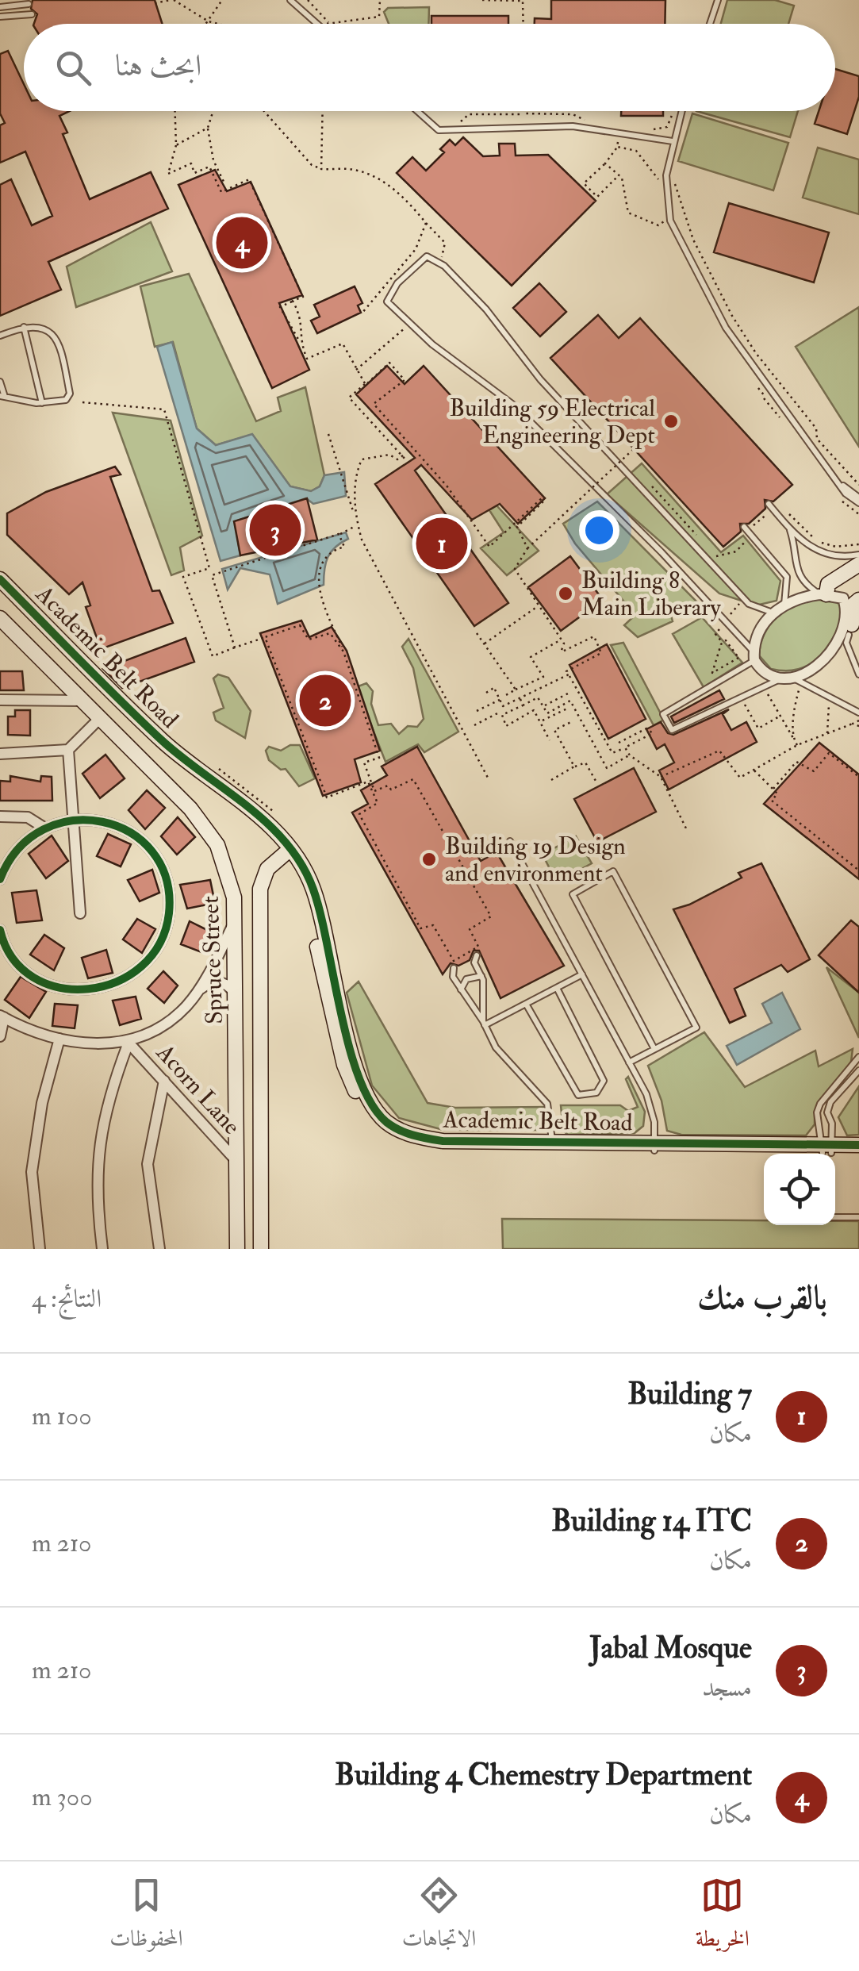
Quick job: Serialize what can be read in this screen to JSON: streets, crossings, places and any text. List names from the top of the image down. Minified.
{"streets":{"street":["Academic Belt Road","Spruce Street","Acorn Lane"]},"crossings":[["Spruce Street","Acorn Lane"]],"places":["Building 59 Electrical Engineering Dept","Building 8 Main Liberary","Building 19 Design and environment"],"page":{"search":"ابحث هنا","pins":["4","3","1","2"],"heading":["بالقرب منك","النتائج: 4"],"list":[{"mark":"1","name":"Building 7","note":"مكان","value":"100 m"},{"mark":"2","name":"Building 14 ITC","note":"مكان","value":"210 m"},{"mark":"3","name":"Jabal Mosque","note":"مسجد","value":"210 m"},{"mark":"4","name":"Building 4 Chemestry Department","note":"مكان","value":"300 m"}],"nav":["الخريطة","الاتجاهات","المحفوظات"]}}
